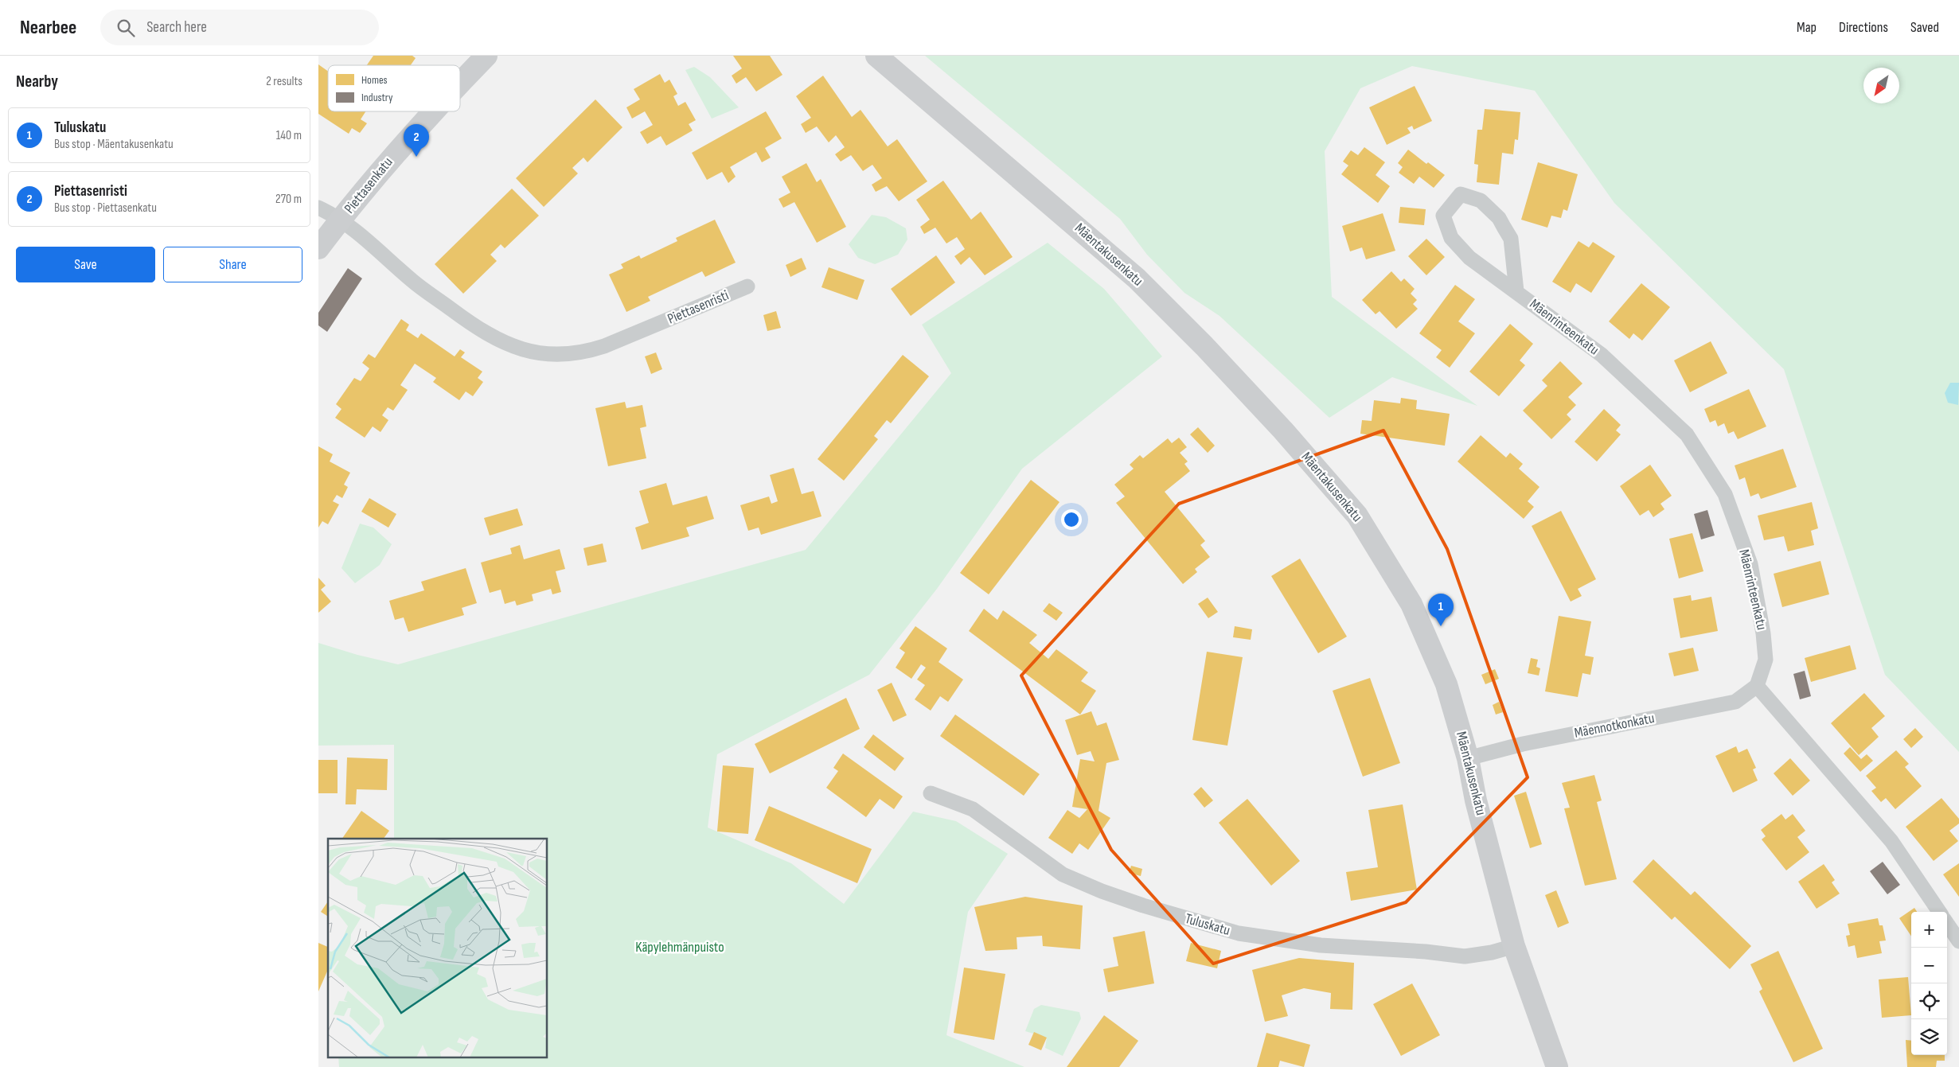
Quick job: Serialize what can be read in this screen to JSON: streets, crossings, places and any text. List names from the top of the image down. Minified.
{"streets":{"main road":["Piettasenkatu","Mäentakusenkatu"],"street":["Piettasenristi","Mäenrinteenkatu","Mäennotkonkatu","Tuluskatu"]},"crossings":[["Piettasenkatu","Piettasenristi"],["Mäentakusenkatu","Mäennotkonkatu"],["Mäentakusenkatu","Tuluskatu"],["Mäenrinteenkatu","Mäennotkonkatu"]],"parks":["Käpylehmänpuisto"],"legend":["Homes","Industry"],"north":"bottom left","page":{"header":"Nearbee","search":"Search here","nav":["Map","Directions","Saved"],"heading":["Nearby","2 results"],"list":[{"mark":"1","name":"Tuluskatu","note":"Bus stop · Mäentakusenkatu","value":"140 m"},{"mark":"2","name":"Piettasenristi","note":"Bus stop · Piettasenkatu","value":"270 m"}],"pins":["2","1"],"buttons":["Save","Share"],"map_buttons":["+","−"]}}
